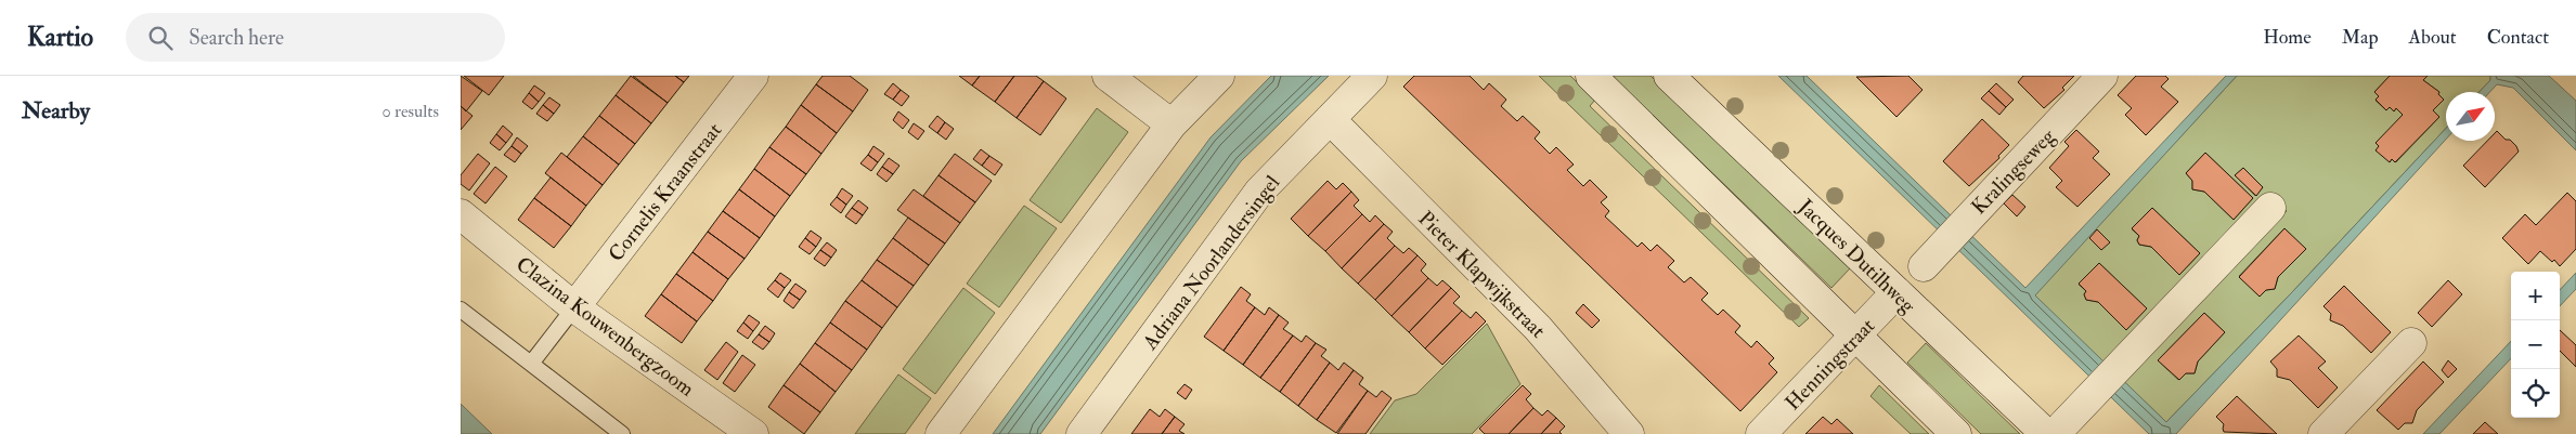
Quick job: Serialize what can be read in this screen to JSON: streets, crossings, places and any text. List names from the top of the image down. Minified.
{"streets":{"street":["Kralingseweg","Cornelis Kraanstraat","Jacques Dutilhweg","Adriana Noorlandersingel","Pieter Klapwijkstraat","Clazina Kouwenbergzoom","Henningstraat"]},"crossings":[["Cornelis Kraanstraat","Clazina Kouwenbergzoom"],["Jacques Dutilhweg","Henningstraat"],["Adriana Noorlandersingel","Pieter Klapwijkstraat"]],"north":"top right","page":{"header":"Kartio","search":"Search here","nav":["Home","Map","About","Contact"],"heading":["Nearby","0 results"],"map_buttons":["+","−"]}}
